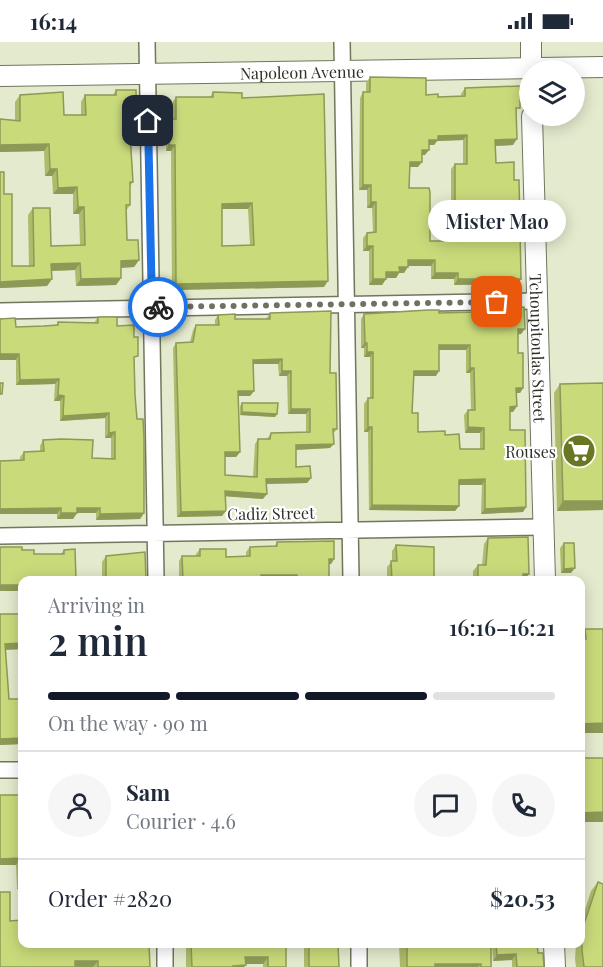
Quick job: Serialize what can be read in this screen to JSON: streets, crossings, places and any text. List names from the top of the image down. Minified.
{"streets":{"street":["Napoleon Avenue","Tchoupitoulas Street","Cadiz Street"]},"crossings":[["Tchoupitoulas Street","Cadiz Street"]],"places":{"other":["Mister Mao"],"supermarket":["Rouses"]},"page":{"status":"16:14","bubble":"Mister Mao","heading":["2 min","Arriving in","16:16–16:21"],"panel":["Sam","Courier · 4.6","Order #2820","$20.53"],"bar":"On the way · 90 m"}}
